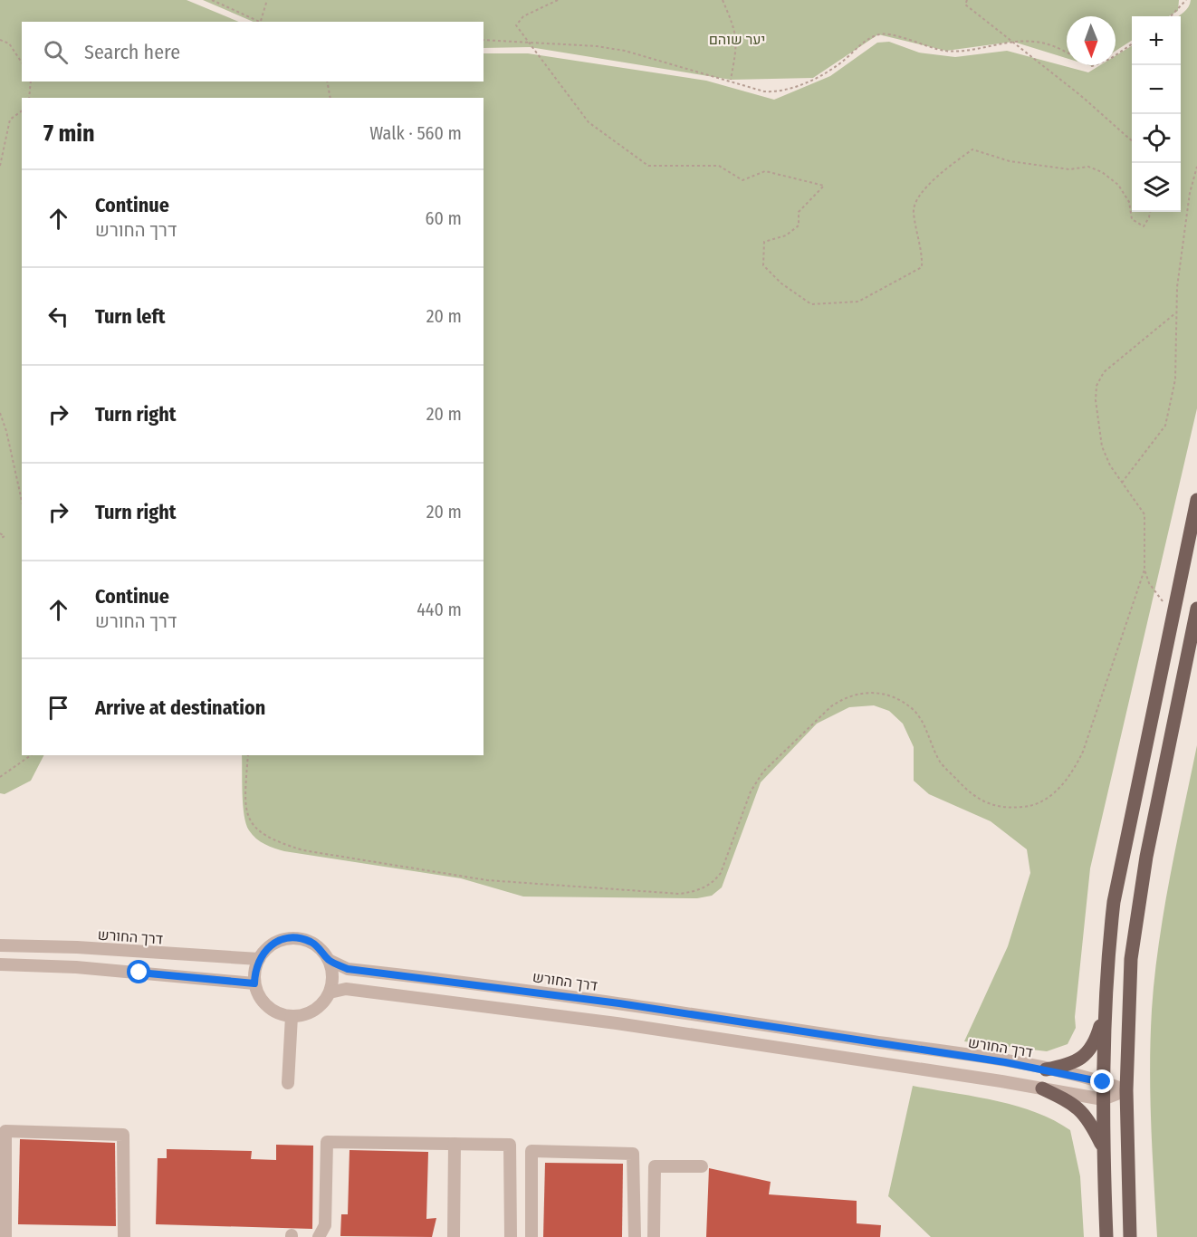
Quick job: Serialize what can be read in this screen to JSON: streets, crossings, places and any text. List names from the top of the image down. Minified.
{"streets":{"street":["דרך החורש"]},"parks":["יער שוהם"],"north":"bottom","page":{"map_buttons":["+","−"],"search":"Search here","heading":["7 min","Walk · 560 m"],"list":[["Continue","דרך החורש","60 m"],["Turn left","20 m"],["Turn right","20 m"],["Turn right","20 m"],["Continue","דרך החורש","440 m"],"Arrive at destination"]}}
